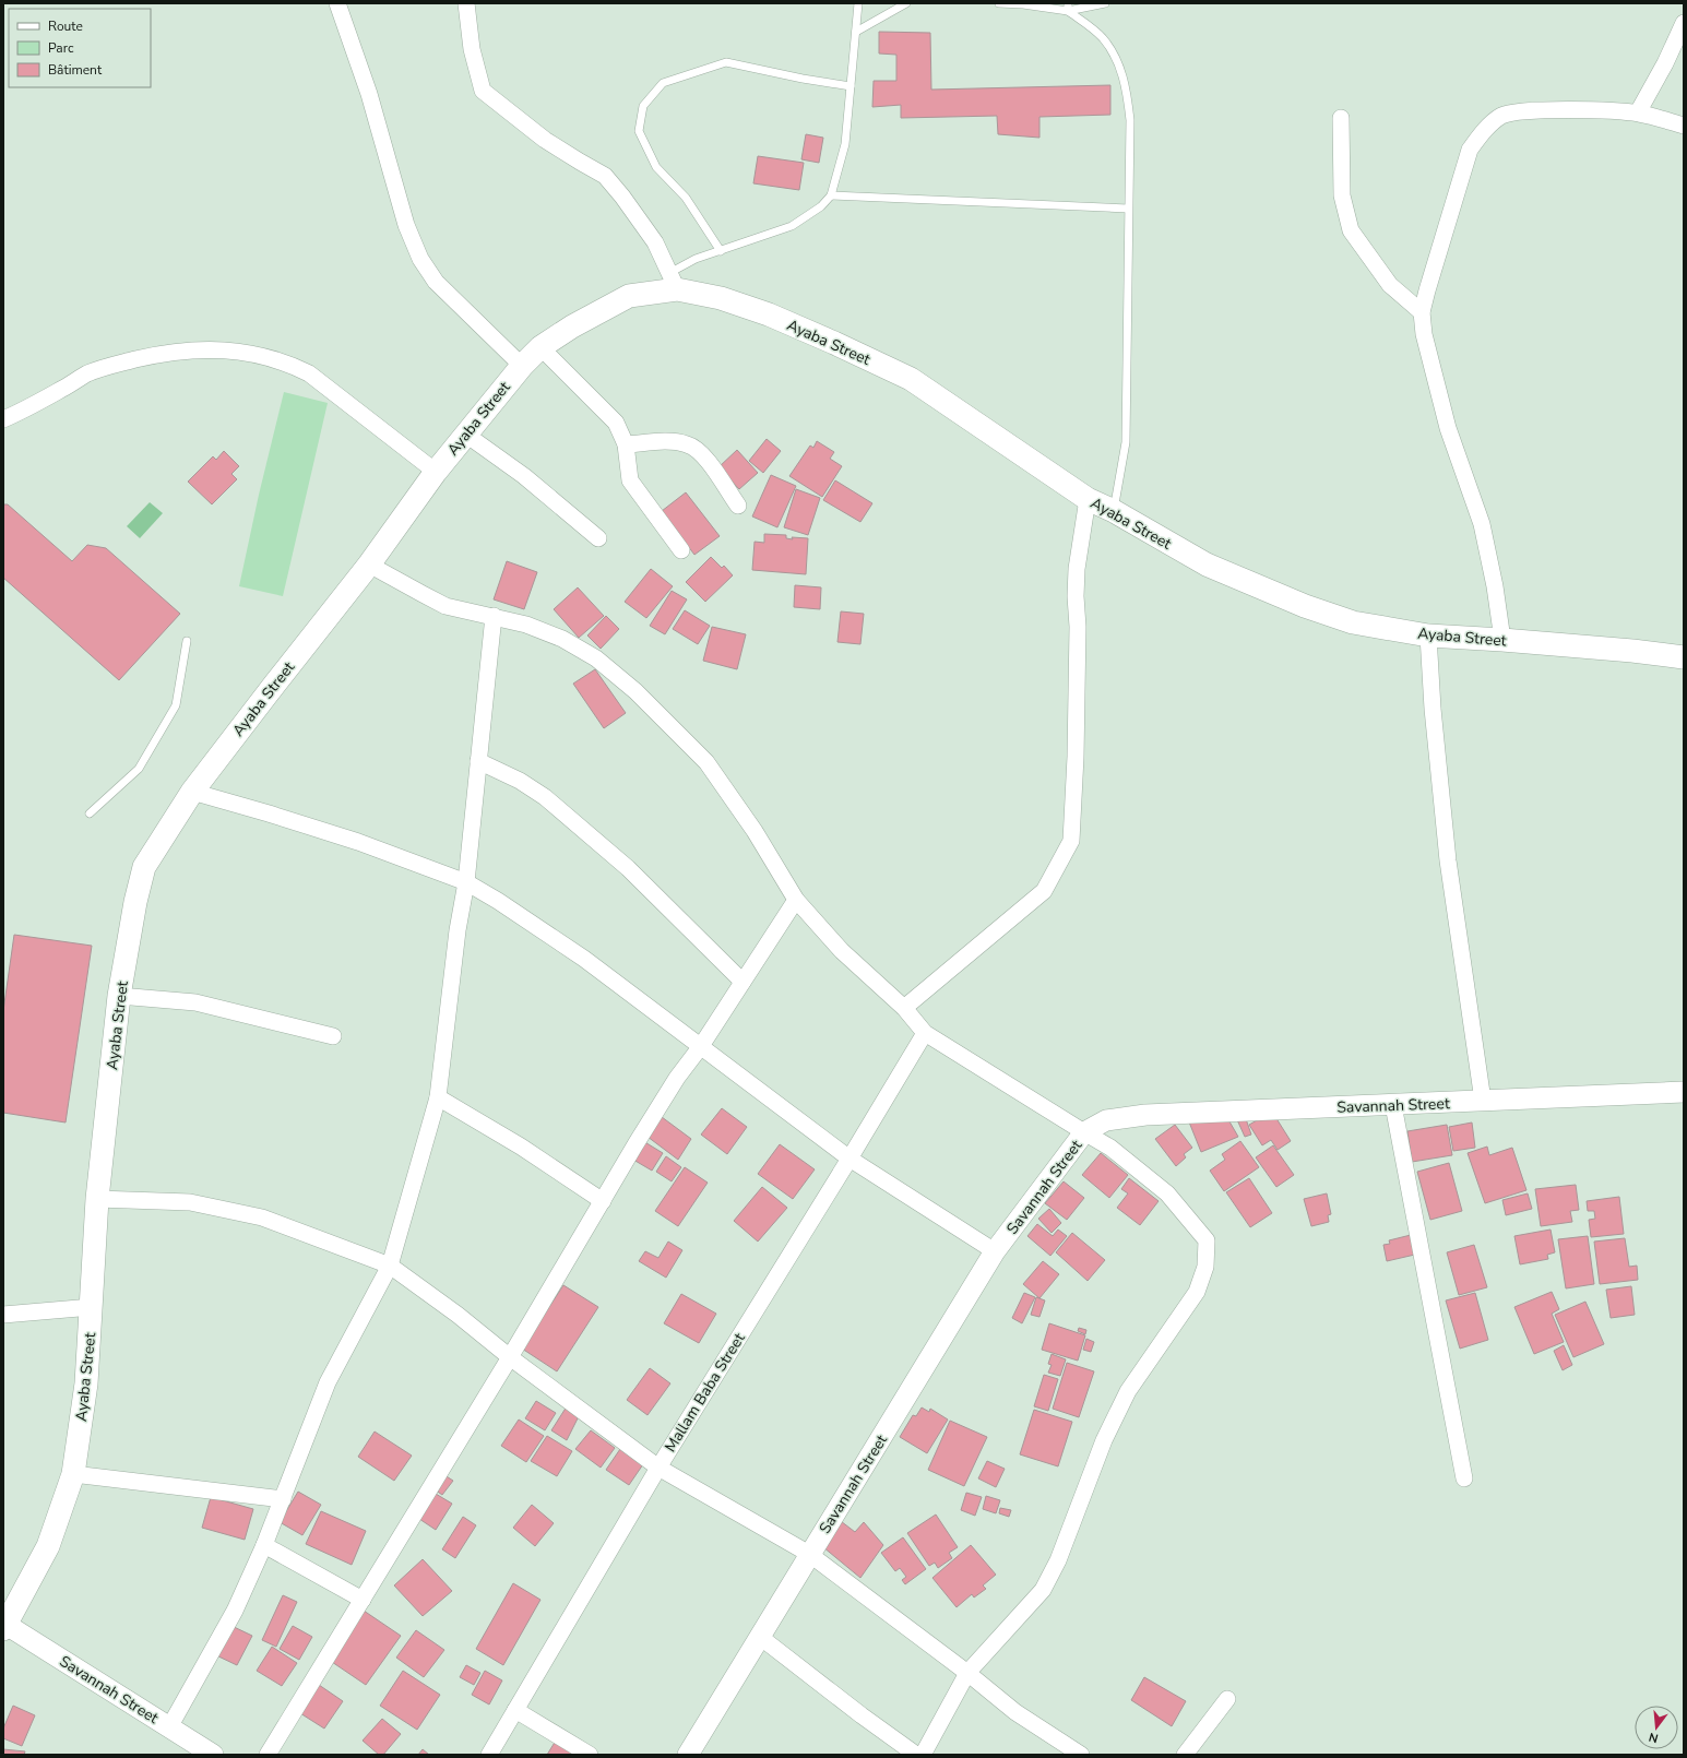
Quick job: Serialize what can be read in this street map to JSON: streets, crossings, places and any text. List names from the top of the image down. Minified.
{"streets":{"main road":["Ayaba Street"],"street":["Savannah Street","Mallam Baba Street"]},"crossings":[["Ayaba Street","Savannah Street"]],"legend":["Route","Parc","Bâtiment"],"north":"bottom"}
